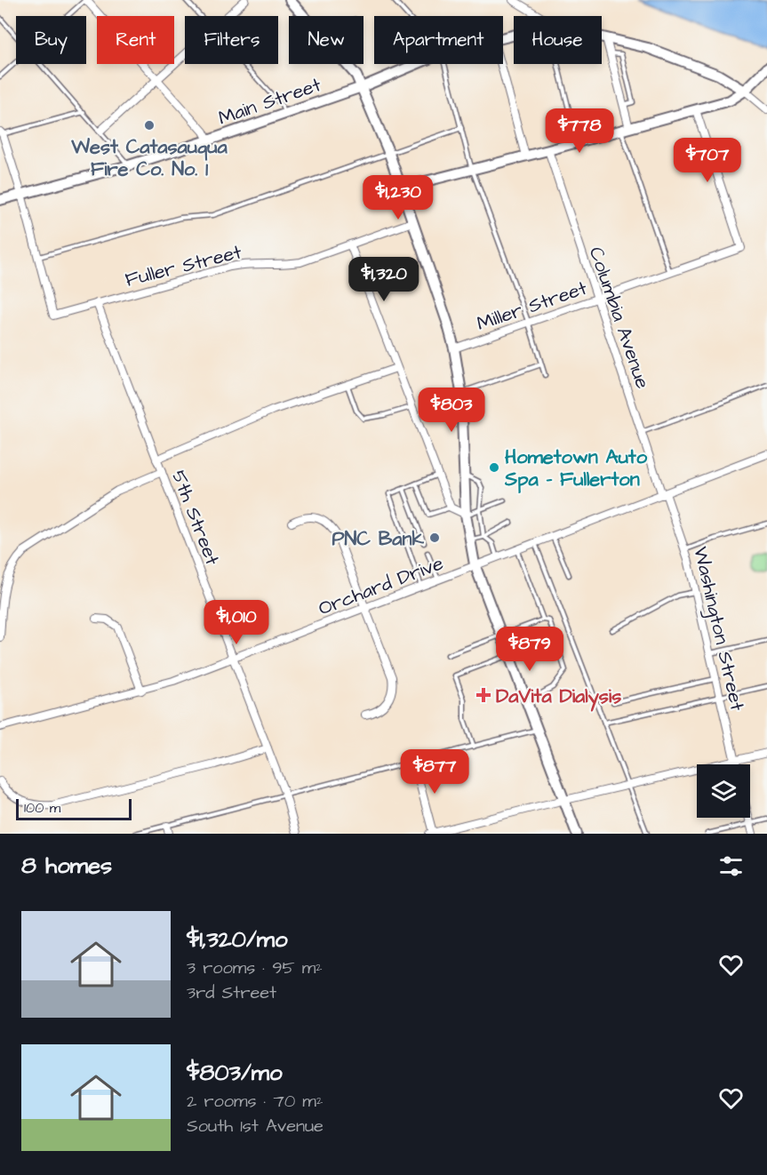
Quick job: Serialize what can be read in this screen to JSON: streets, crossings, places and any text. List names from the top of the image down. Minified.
{"streets":{"main road":["Main Street"],"street":["Fuller Street","Miller Street","Columbia Avenue","5th Street","Orchard Drive","Washington Street"]},"crossings":[["Fuller Street","5th Street"],["Miller Street","Columbia Avenue"],["Columbia Avenue","Orchard Drive"],["Columbia Avenue","Washington Street"],["5th Street","Orchard Drive"],["Orchard Drive","Washington Street"]],"places":{"other":["West Catasauqua Fire Co. No. 1","Hometown Auto Spa - Fullerton","PNC Bank"],"health":["DaVita Dialysis"]},"scale_bar":"100 m","page":{"chip":["Buy","Rent","Filters","New","Apartment","House"],"price":["$778","$707","$1,230","$1,320","$803","$1,010","$879","$877"],"scale":"100 m","heading":"8 homes","list":[{"name":"$1,320/mo","note":"3 rooms · 95 m² · 3rd Street"},{"name":"$803/mo","note":"2 rooms · 70 m² · South 1st Avenue"}]}}
